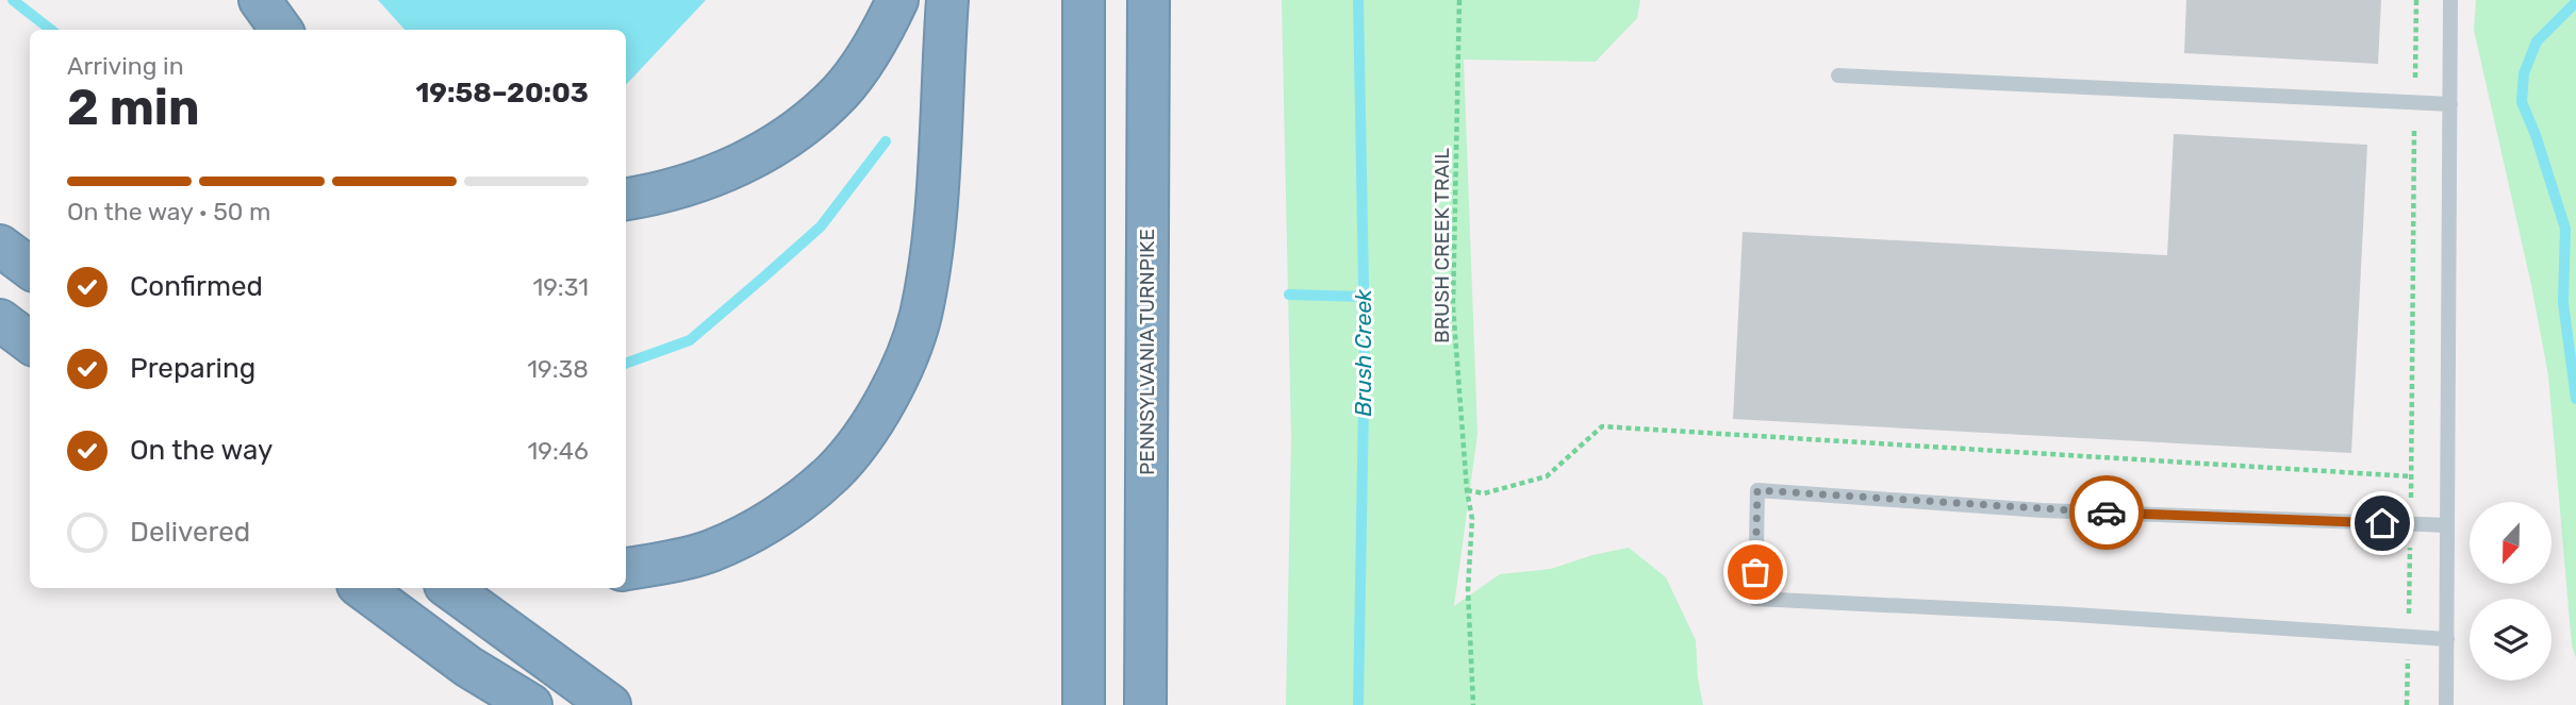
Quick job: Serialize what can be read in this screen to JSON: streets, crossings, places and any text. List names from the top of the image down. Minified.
{"streets":{"highway":["PENNSYLVANIA TURNPIKE"],"path":["BRUSH CREEK TRAIL"]},"water":["Brush Creek"],"north":"bottom","page":{"heading":["2 min","Arriving in","19:58–20:03"],"bar":"On the way · 50 m","list":[["Confirmed","19:31"],["Preparing","19:38"],["On the way","19:46"],"Delivered"]}}
